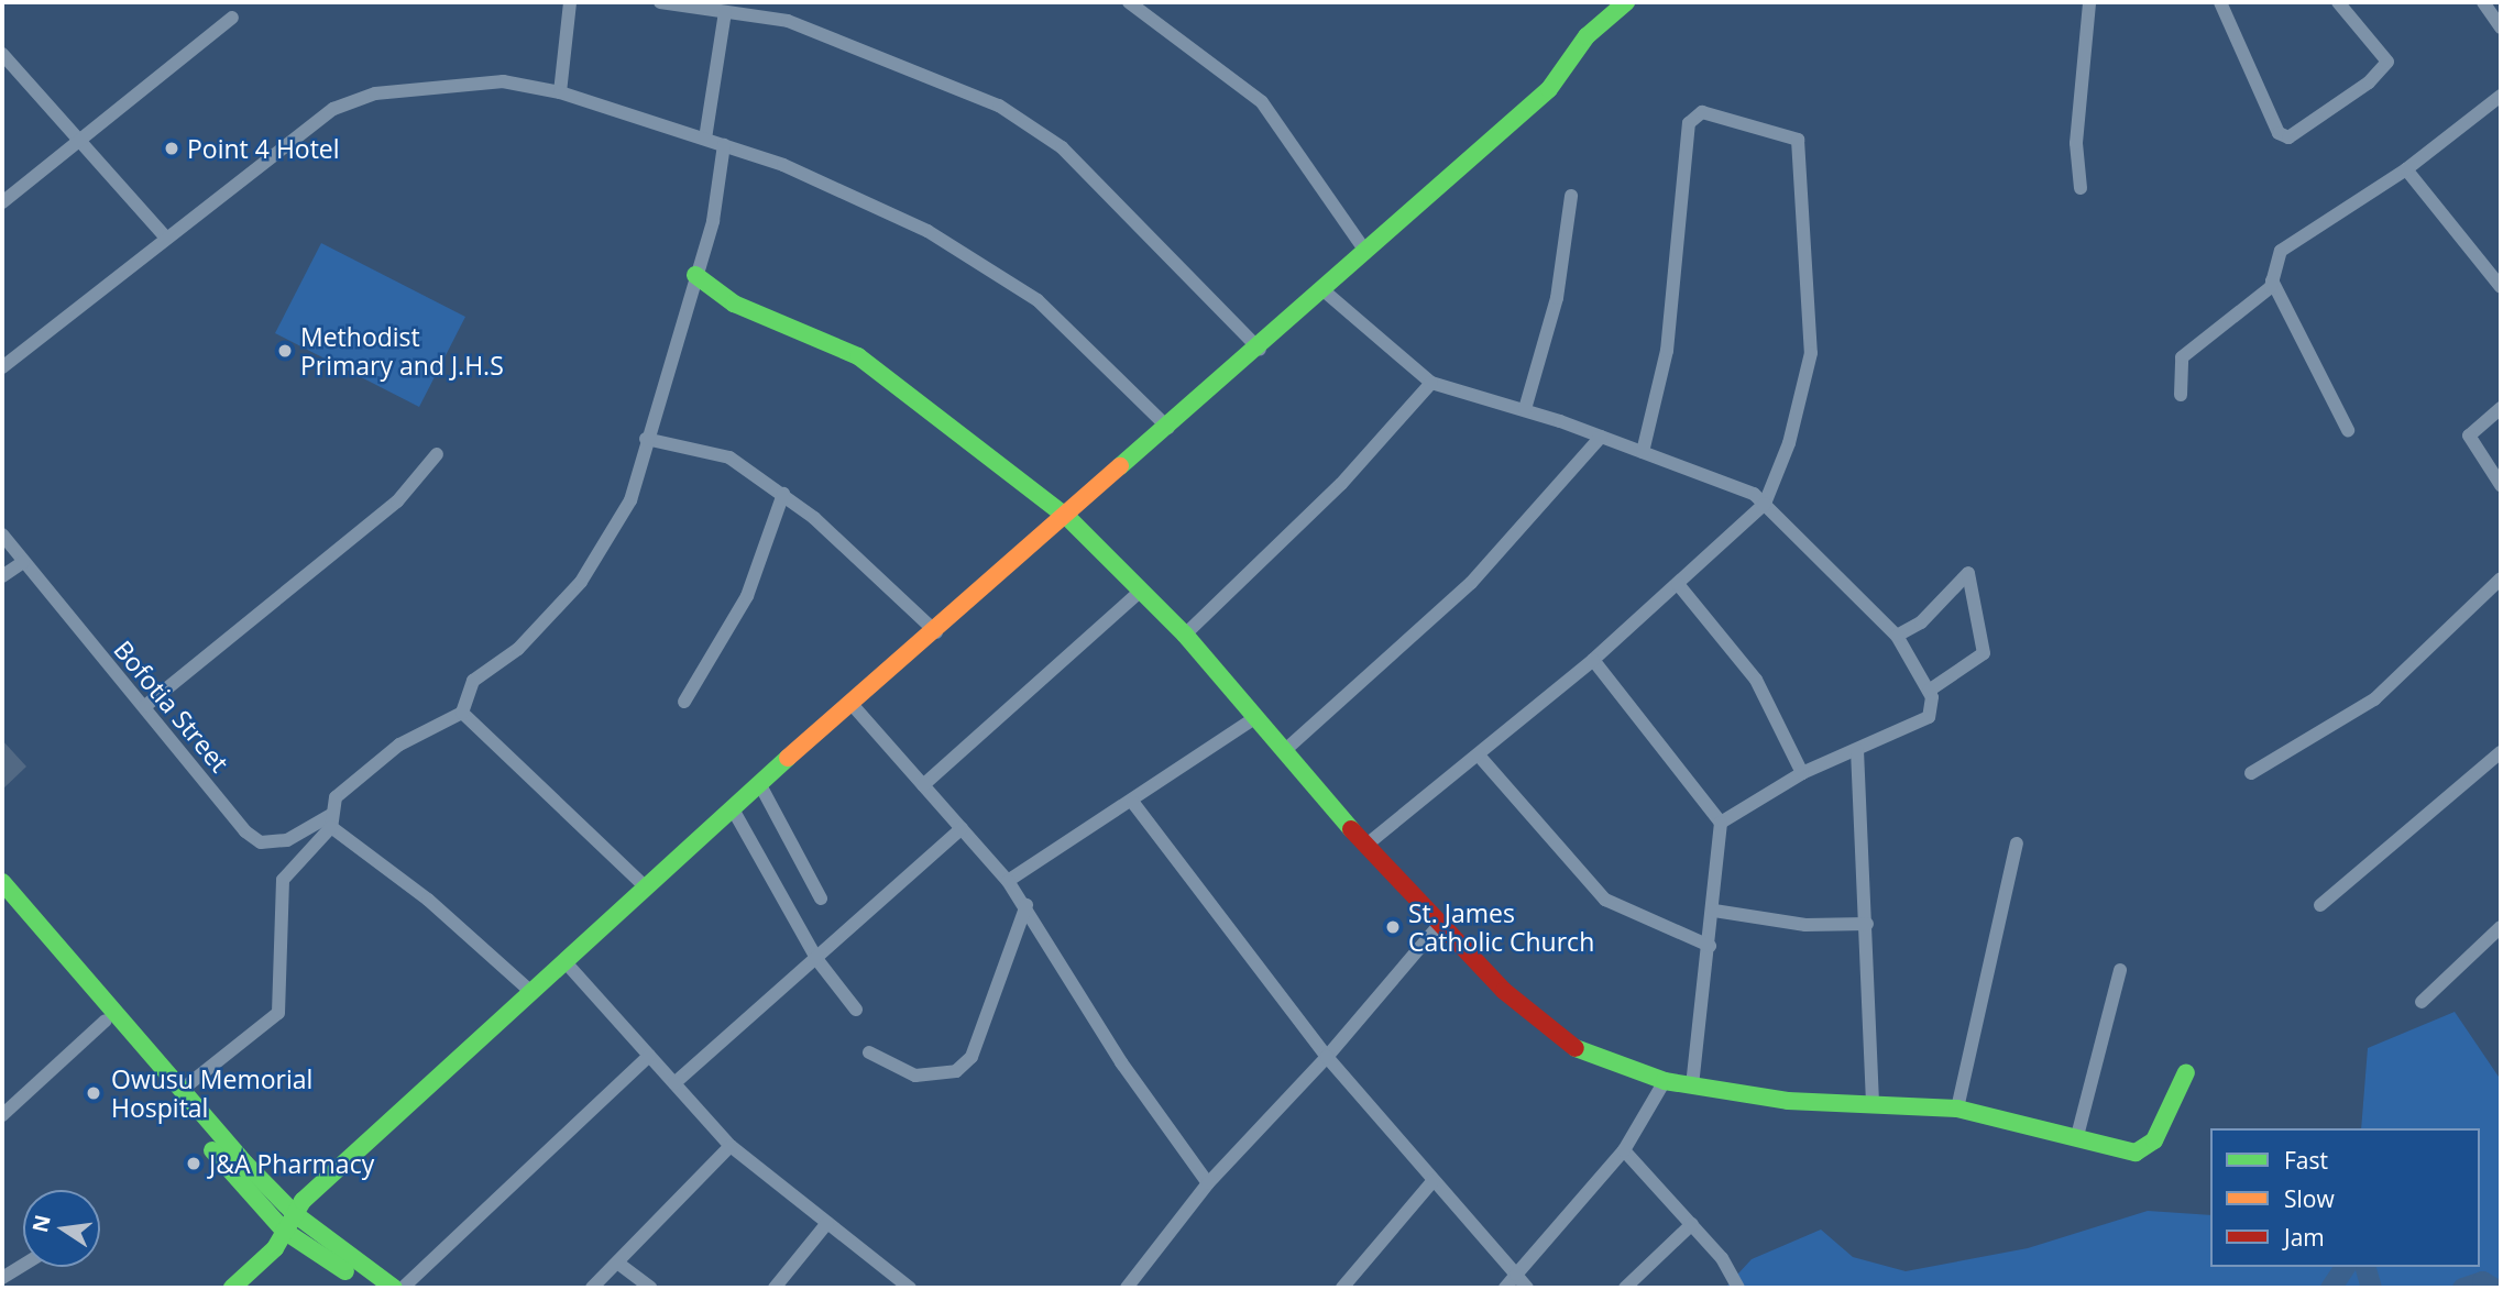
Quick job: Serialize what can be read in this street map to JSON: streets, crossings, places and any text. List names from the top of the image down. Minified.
{"streets":{"street":["Bofotia Street"]},"places":["Point 4 Hotel","Methodist Primary and J.H.S","St. James Catholic Church","Owusu Memorial Hospital","J&A Pharmacy"],"legend":["Fast","Slow","Jam"],"north":"left"}
